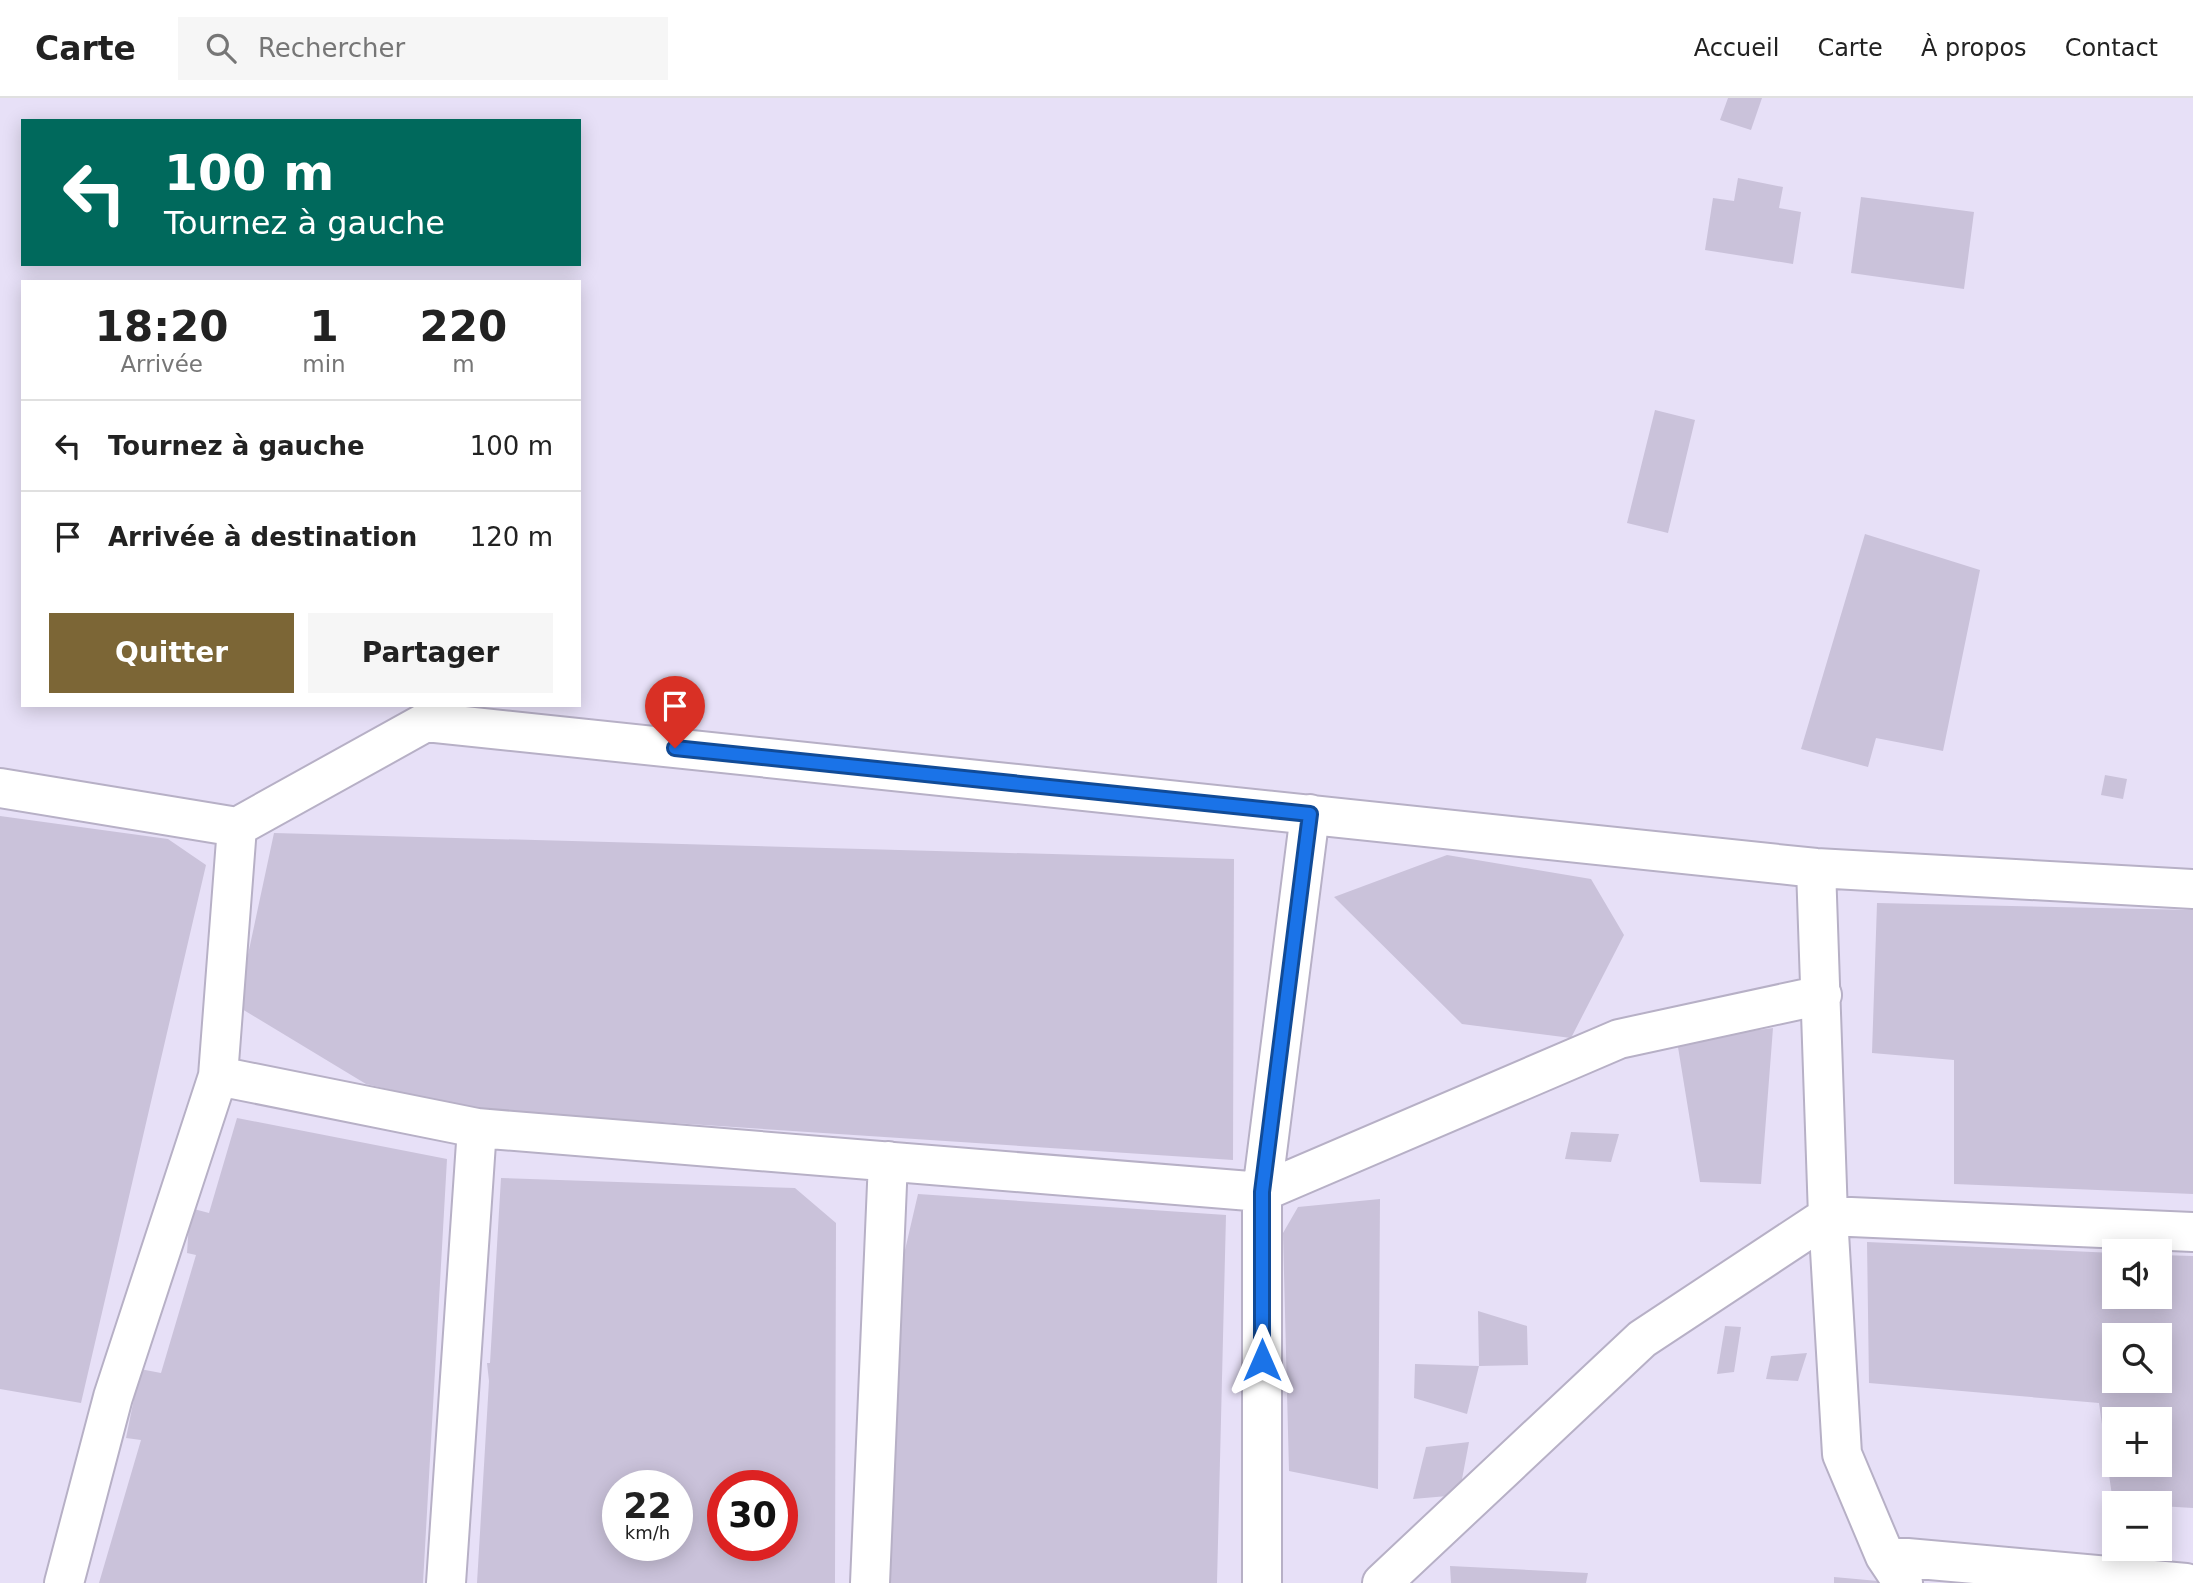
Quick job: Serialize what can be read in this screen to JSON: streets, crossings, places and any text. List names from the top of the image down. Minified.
{"page":{"header":"Carte","search":"Rechercher","nav":["Accueil","Carte","À propos","Contact"],"turn":["100 m","Tournez à gauche"],"eta":["18:20","Arrivée","1","min","220","m"],"list":[{"name":"Tournez à gauche","value":"100 m"},{"name":"Arrivée à destination","value":"120 m"}],"buttons":["Quitter","Partager"],"map_buttons":["+","−"],"speed":"22 km/h","limit":"30"}}
